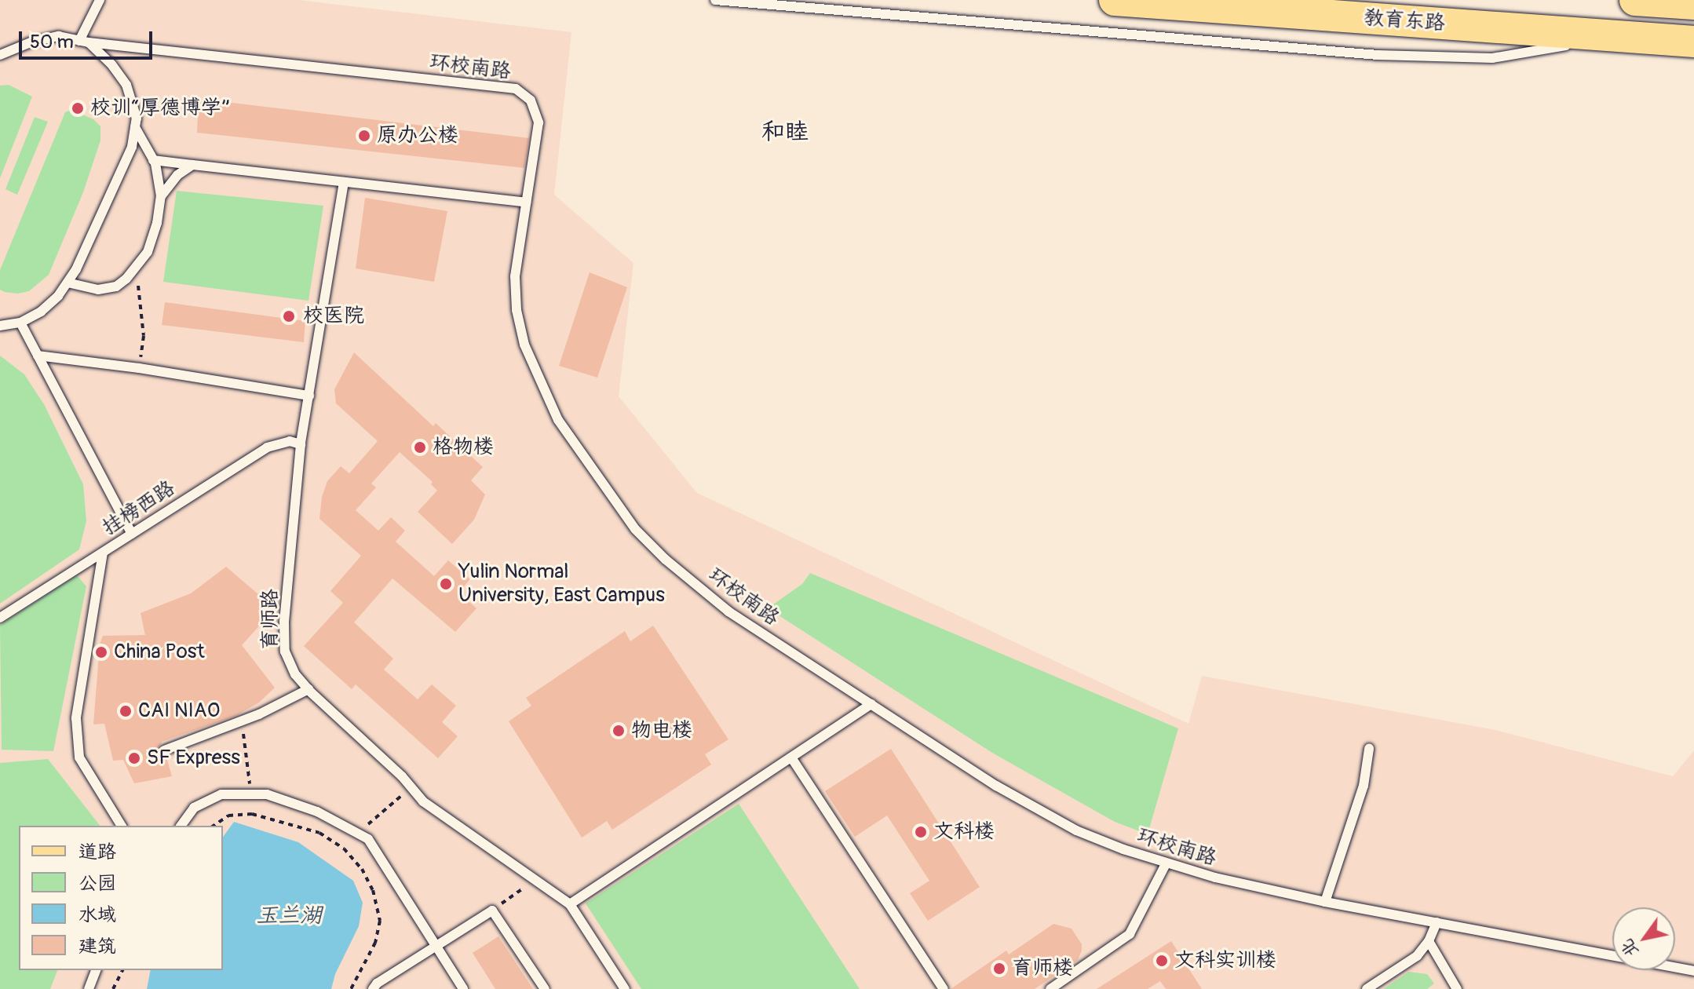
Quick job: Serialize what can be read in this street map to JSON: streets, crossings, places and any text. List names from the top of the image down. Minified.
{"streets":{"main road":["教育东路"],"lane":["环校南路","挂榜西路","育师路"]},"crossings":[["挂榜西路","育师路"]],"districts":["和睦"],"water":["玉兰湖"],"places":["校训“厚德博学”","原办公楼","校医院","格物楼","Yulin Normal University, East Campus","China Post","CAI NIAO","物电楼","SF Express","文科楼","文科实训楼","育师楼"],"legend":["道路","公园","水域","建筑"],"scale_bar":"50 m","north":"bottom left"}
